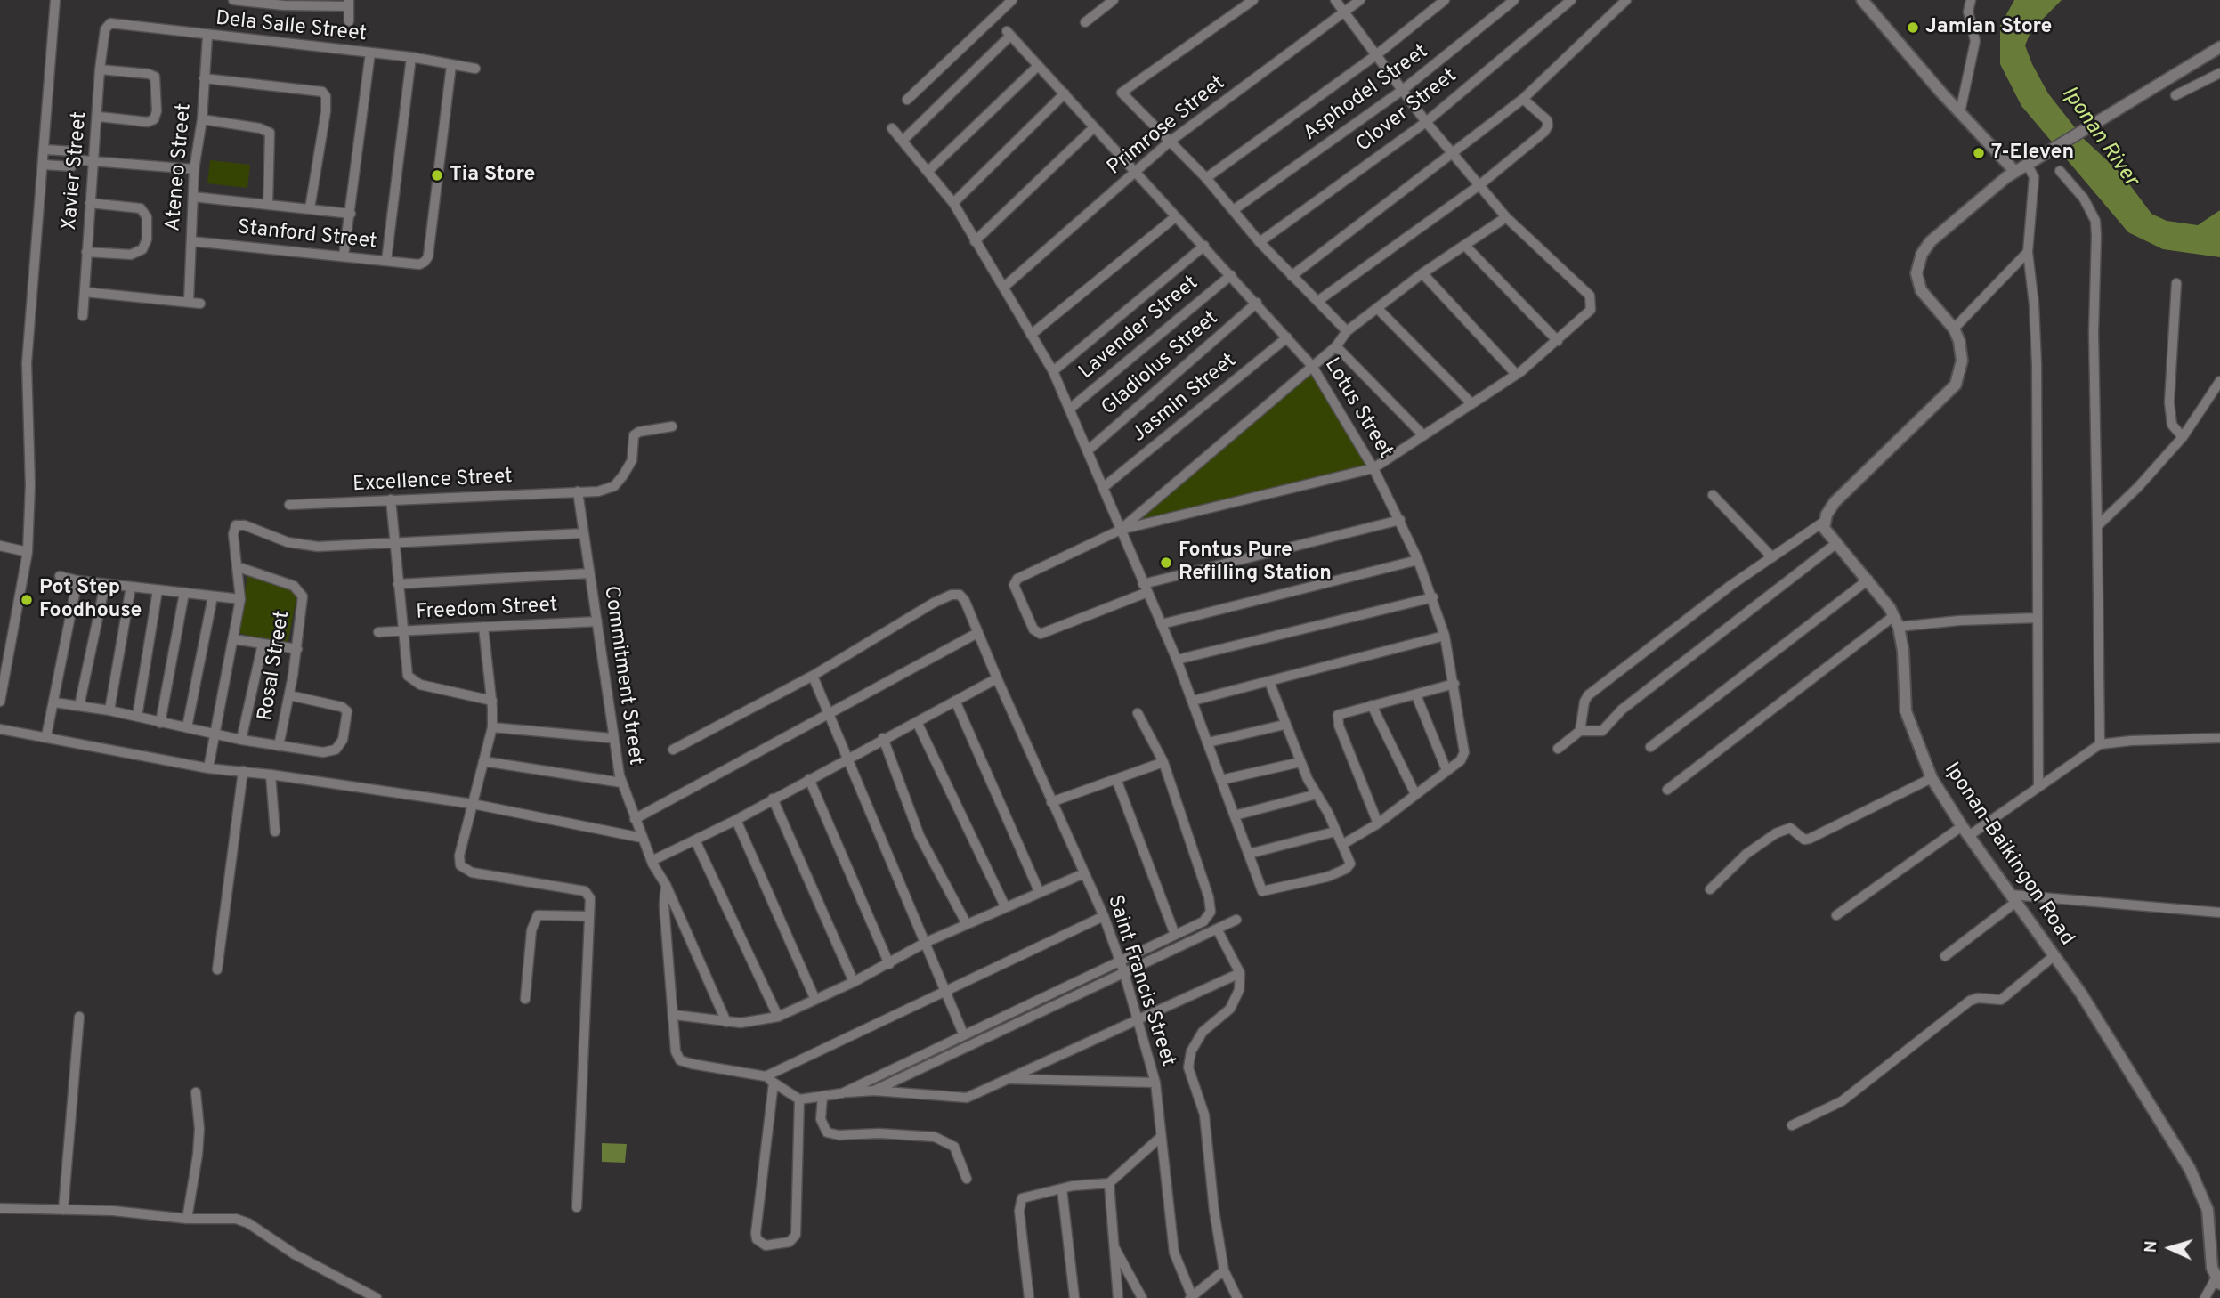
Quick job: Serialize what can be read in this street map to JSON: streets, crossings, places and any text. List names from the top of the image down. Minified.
{"streets":{"street":["Dela Salle Street","Asphodel Street","Clover Street","Primrose Street","Ateneo Street","Xavier Street","Stanford Street","Lavender Street","Gladiolus Street","Jasmin Street","Lotus Street","Excellence Street","Freedom Street","Rosal Street","Commitment Street","Iponan-Baikingon Road","Saint Francis Street"]},"crossings":[["Dela Salle Street","Ateneo Street"],["Dela Salle Street","Xavier Street"],["Dela Salle Street","Stanford Street"],["Primrose Street","Lotus Street"],["Ateneo Street","Stanford Street"],["Lavender Street","Lotus Street"],["Gladiolus Street","Lotus Street"],["Jasmin Street","Lotus Street"],["Excellence Street","Commitment Street"],["Freedom Street","Commitment Street"]],"water":["Iponan River"],"places":["Jamlan Store","7-Eleven","Tia Store","Fontus Pure Refilling Station","Pot Step Foodhouse"],"north":"left"}
